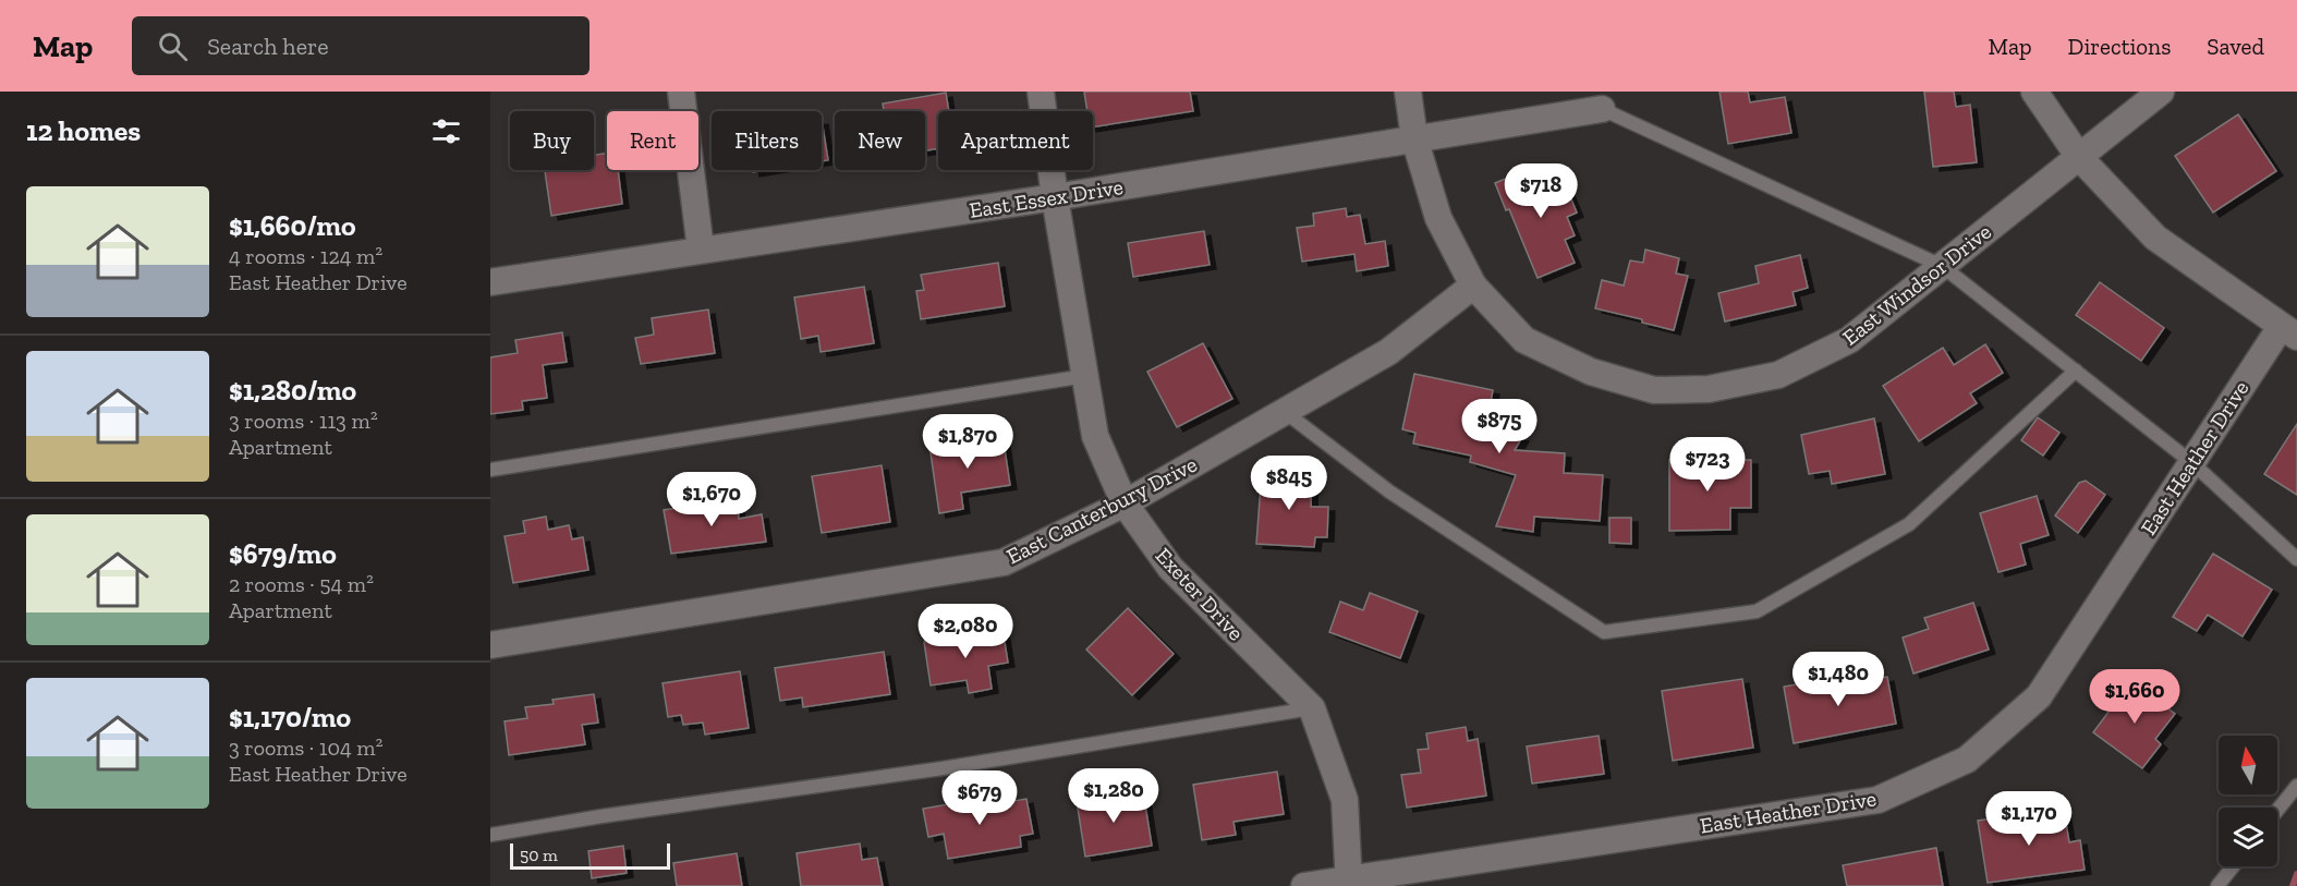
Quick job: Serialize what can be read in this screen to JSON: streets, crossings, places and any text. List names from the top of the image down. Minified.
{"streets":{"street":["East Essex Drive","East Windsor Drive","East Heather Drive","East Canterbury Drive","Exeter Drive"]},"crossings":[["East Essex Drive","East Windsor Drive"],["East Essex Drive","Exeter Drive"],["East Windsor Drive","East Canterbury Drive"],["East Heather Drive","Exeter Drive"],["East Canterbury Drive","Exeter Drive"]],"scale_bar":"50 m","north":"top","page":{"header":"Map","search":"Search here","nav":["Map","Directions","Saved"],"heading":"12 homes","chip":["Buy","Rent","Filters","New","Apartment"],"price":["$718","$875","$1,870","$723","$845","$1,670","$2,080","$1,480","$1,660","$1,280","$679","$1,170"],"list":[{"name":"$1,660/mo","note":"4 rooms · 124 m² · East Heather Drive"},{"name":"$1,280/mo","note":"3 rooms · 113 m² · Apartment"},{"name":"$679/mo","note":"2 rooms · 54 m² · Apartment"},{"name":"$1,170/mo","note":"3 rooms · 104 m² · East Heather Drive"}],"scale":"50 m"}}
